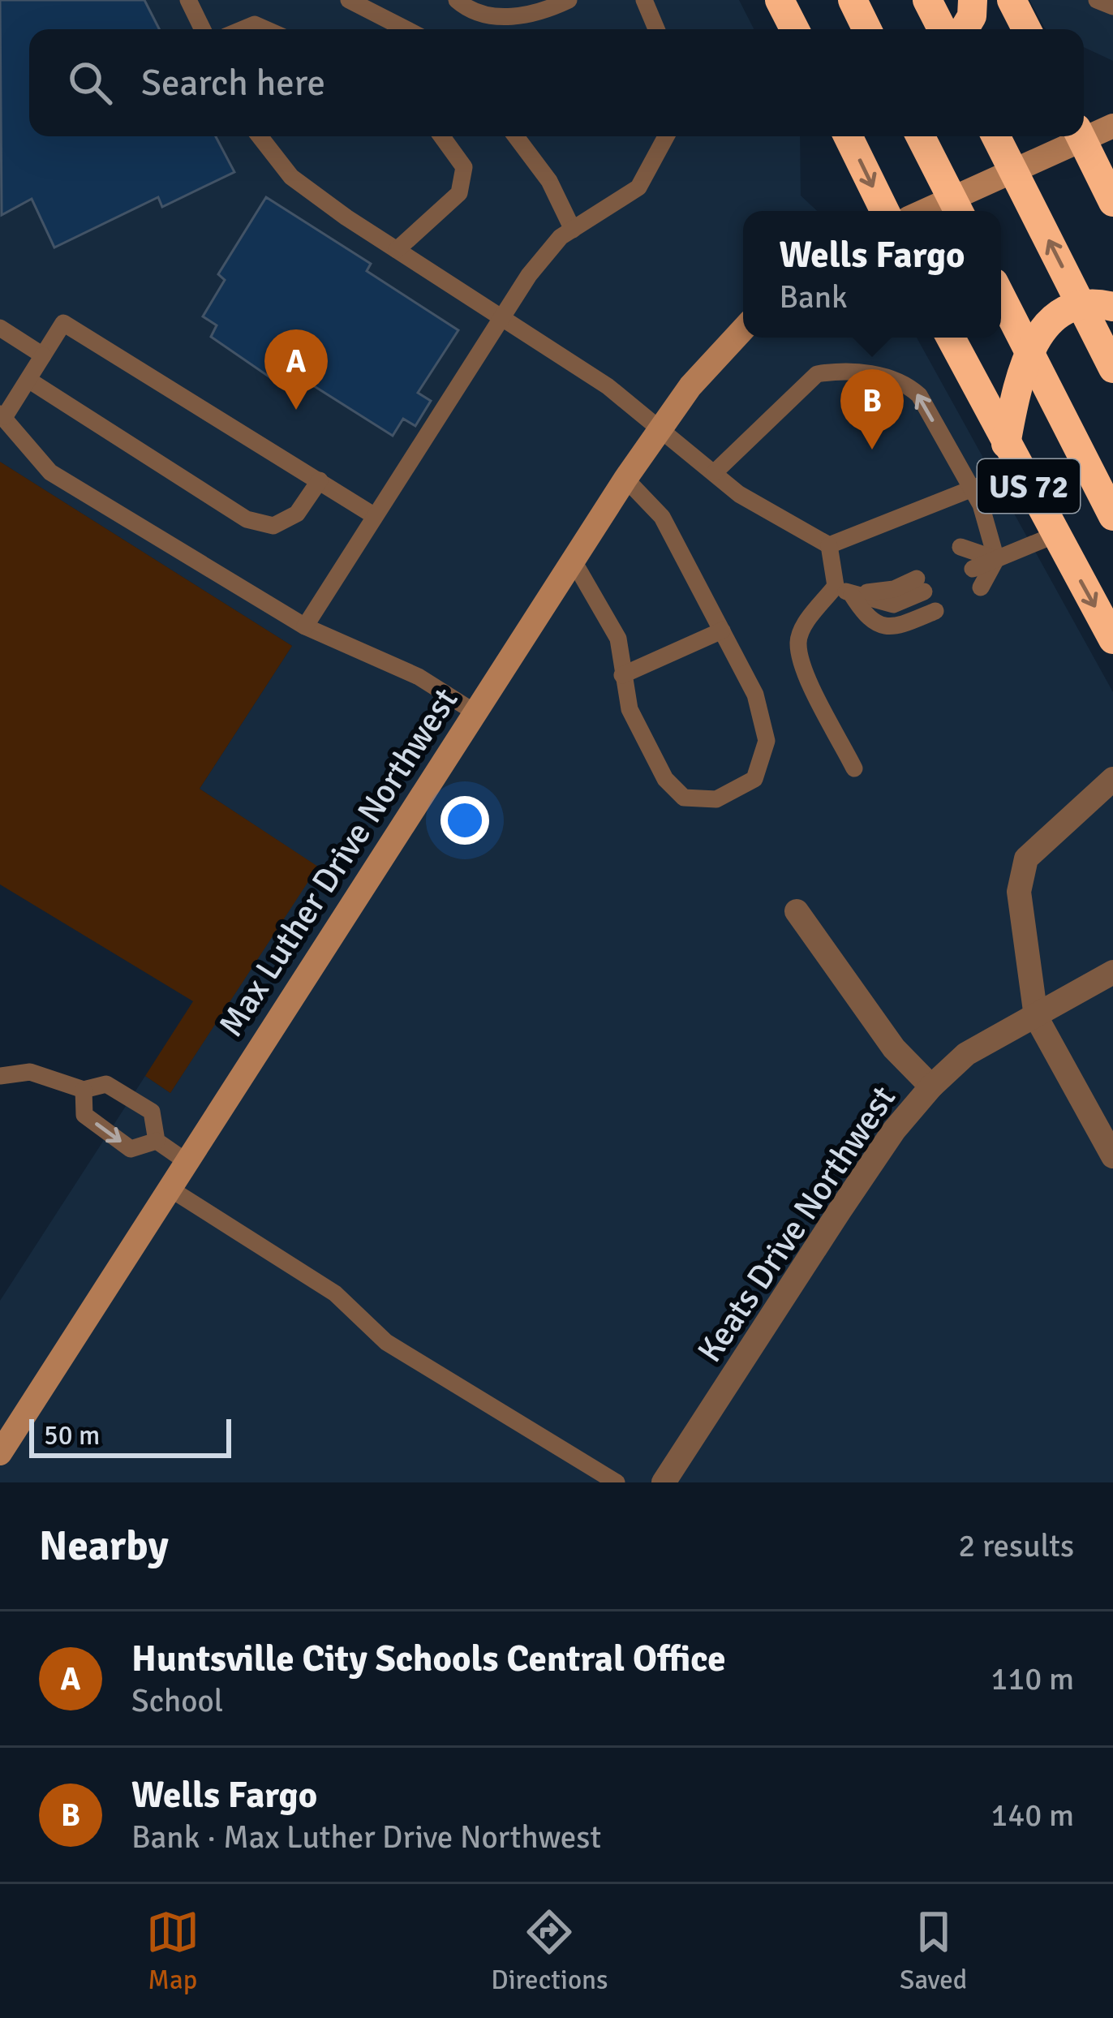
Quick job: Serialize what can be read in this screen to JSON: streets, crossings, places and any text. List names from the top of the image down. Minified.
{"streets":{"highway":["US 72"],"street":["Max Luther Drive Northwest","Keats Drive Northwest"]},"scale_bar":"50 m","page":{"search":"Search here","popup":["Wells Fargo","Bank"],"pins":["A","B"],"scale":"50 m","heading":["Nearby","2 results"],"list":[{"mark":"A","name":"Huntsville City Schools Central Office","note":"School","value":"110 m"},{"mark":"B","name":"Wells Fargo","note":"Bank · Max Luther Drive Northwest","value":"140 m"}],"nav":["Map","Directions","Saved"]}}
